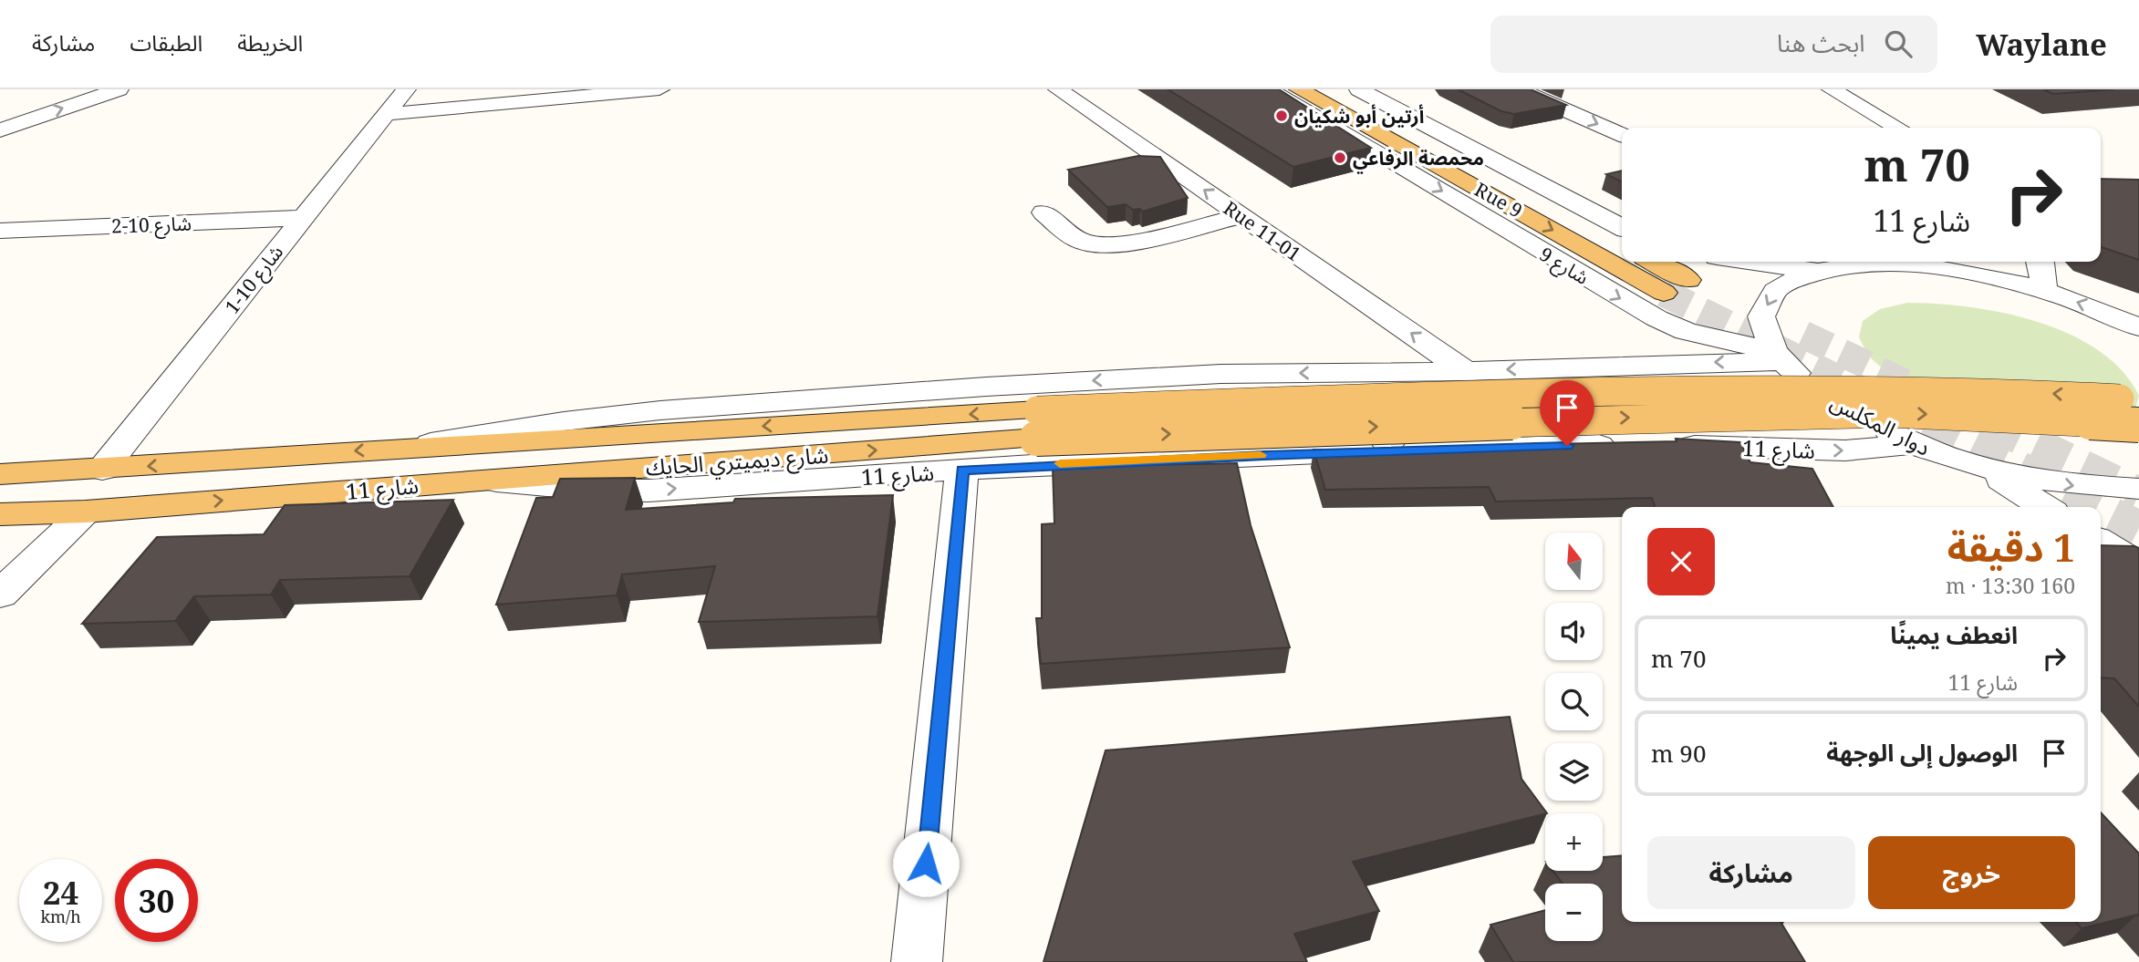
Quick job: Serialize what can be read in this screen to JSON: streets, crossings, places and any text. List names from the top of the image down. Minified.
{"streets":{"main road":["Rue 9","شارع 11","شارع ديميتري الحايك"],"street":["شارع 10-2","Rue 11-01","شارع 9","شارع 10-1","دوار المكلس"]},"crossings":[["شارع 10-2","شارع 10-1"],["Rue 11-01","شارع 11"],["شارع 9","دوار المكلس"],["شارع 9","شارع 11"],["شارع 10-1","شارع 11"],["دوار المكلس","شارع 11"],["شارع 11","شارع ديميتري الحايك"]],"one_way":["شارع ديميتري الحايك"],"places":["أرتين أبو شكيان","محمصة الرفاعي"],"north":"top","page":{"header":"Waylane","search":"ابحث هنا","nav":["الخريطة","الطبقات","مشاركة"],"turn":["70 m","شارع 11"],"heading":["1 دقيقة","160 m · 13:30"],"map_buttons":["+","−"],"list":[{"name":"انعطف يمينًا","note":"شارع 11","value":"70 m"},{"name":"الوصول إلى الوجهة","value":"90 m"}],"buttons":["خروج","مشاركة"],"speed":"24 km/h","limit":"30"}}
